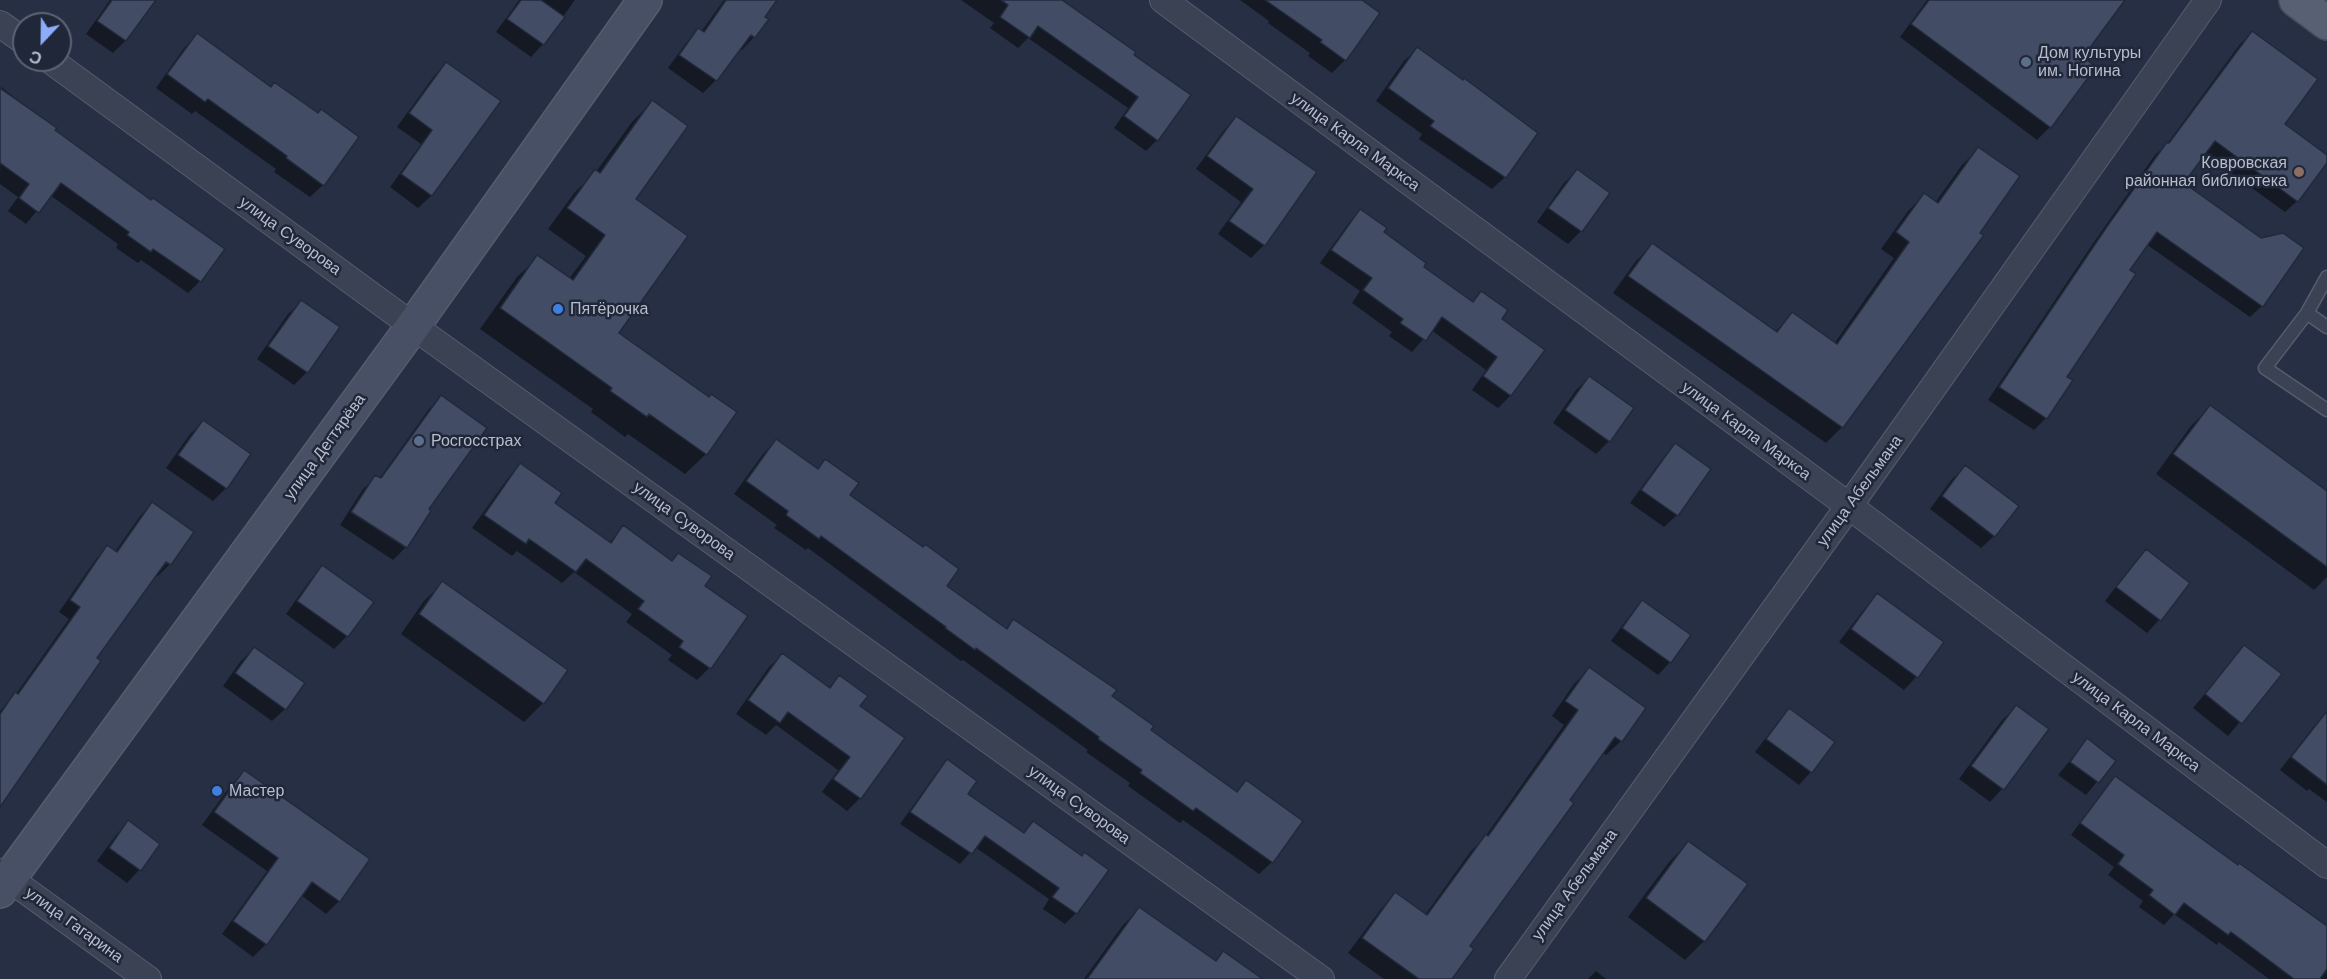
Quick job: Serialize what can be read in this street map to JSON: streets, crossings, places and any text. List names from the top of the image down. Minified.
{"streets":{"main road":["улица Дегтярёва"],"street":["улица Карла Маркса","улица Суворова","улица Абельмана","улица Гагарина"]},"crossings":[["улица Карла Маркса","улица Абельмана"],["улица Суворова","улица Дегтярёва"],["улица Дегтярёва","улица Гагарина"]],"places":["Дом культуры им. Ногина","Ковровская районная библиотека","Пятёрочка","Росгосстрах","Мастер"],"north":"bottom"}
